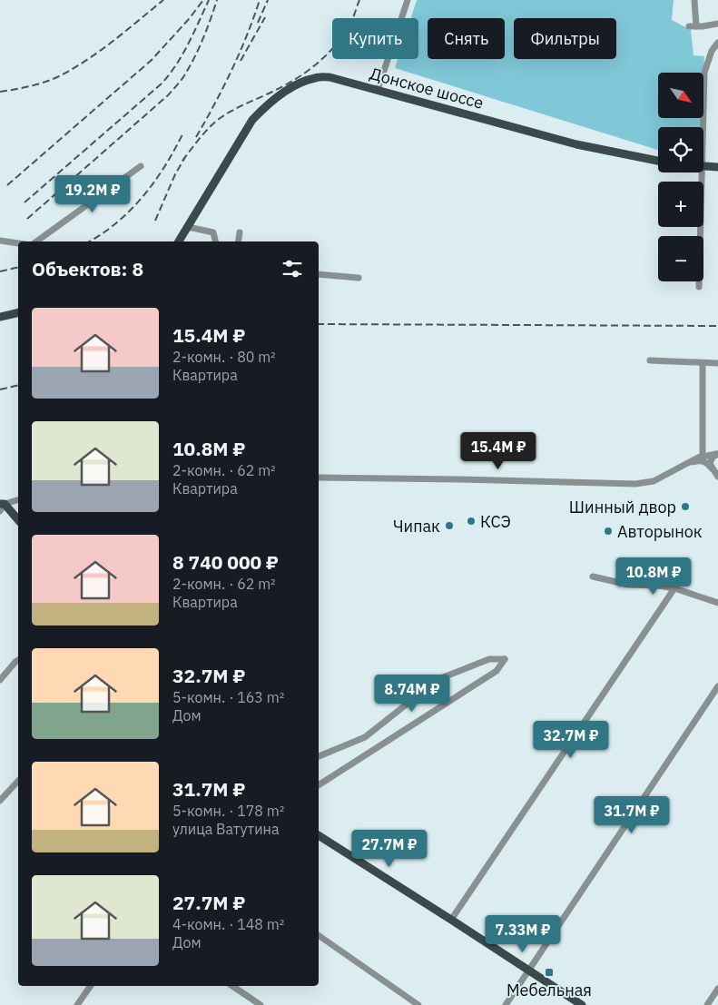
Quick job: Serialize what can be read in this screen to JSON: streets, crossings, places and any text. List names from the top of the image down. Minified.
{"streets":{"main road":["Донское шоссе"]},"places":{"other":["Шинный двор","КСЭ","Чипак","Авторынок"],"transit":["Мебельная"]},"north":"bottom right","page":{"chip":["Купить","Снять","Фильтры"],"map_buttons":["+","−"],"price":["19.2M ₽","15.4M ₽","10.8M ₽","8.74M ₽","32.7M ₽","31.7M ₽","27.7M ₽","7.33M ₽"],"heading":"Объектов: 8","list":[{"name":"15.4M ₽","note":"2-комн. · 80 m² · Квартира"},{"name":"10.8M ₽","note":"2-комн. · 62 m² · Квартира"},{"name":"8 740 000 ₽","note":"2-комн. · 62 m² · Квартира"},{"name":"32.7M ₽","note":"5-комн. · 163 m² · Дом"},{"name":"31.7M ₽","note":"5-комн. · 178 m² · улица Ватутина"},{"name":"27.7M ₽","note":"4-комн. · 148 m² · Дом"}]}}
